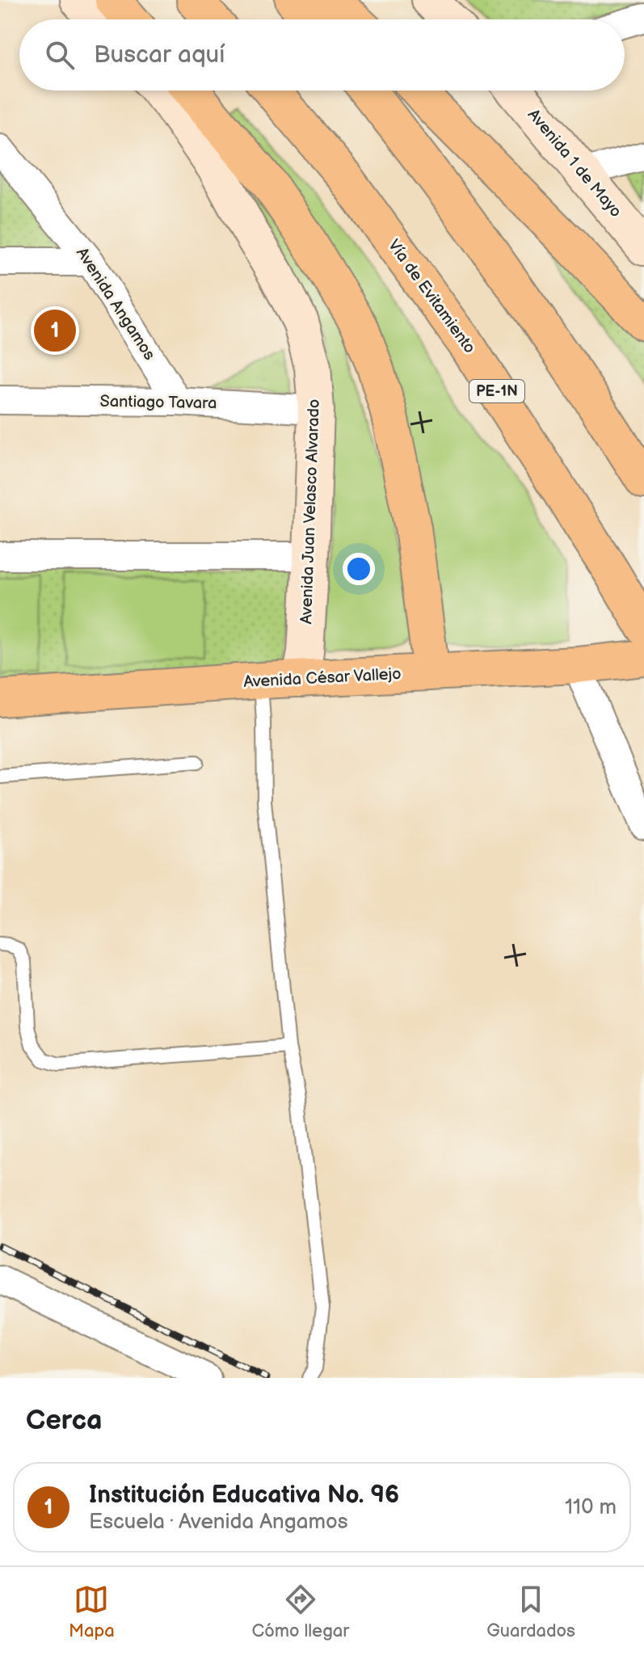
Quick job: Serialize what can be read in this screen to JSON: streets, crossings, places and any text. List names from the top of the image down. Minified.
{"streets":{"main road":["Vía de Evitamiento","PE-1N","Avenida César Vallejo"],"street":["Avenida 1 de Mayo","Avenida Angamos","Santiago Tavara","Avenida Juan Velasco Alvarado"]},"crossings":[["Avenida Angamos","Santiago Tavara"],["Santiago Tavara","Avenida Juan Velasco Alvarado"],["Avenida Juan Velasco Alvarado","Avenida César Vallejo"]],"page":{"search":"Buscar aquí","pins":"1","heading":"Cerca","list":[{"mark":"1","name":"Institución Educativa No. 96","note":"Escuela · Avenida Angamos","value":"110 m"}],"nav":["Mapa","Cómo llegar","Guardados"]}}
